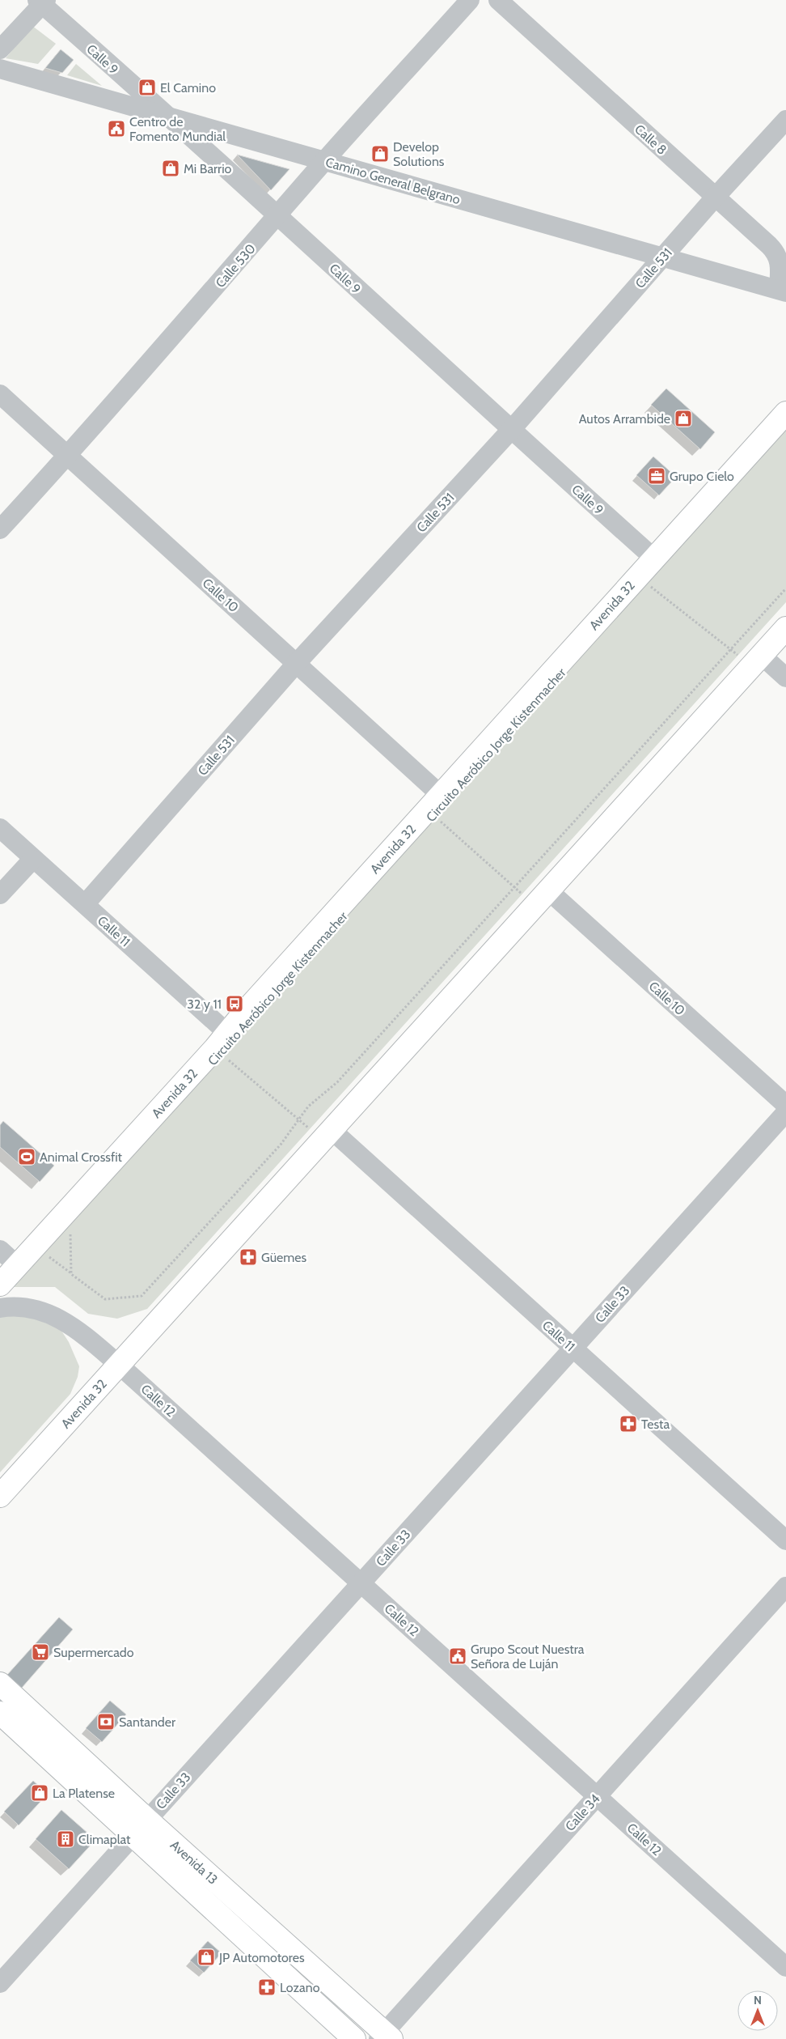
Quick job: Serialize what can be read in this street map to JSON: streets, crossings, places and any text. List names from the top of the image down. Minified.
{"streets":{"main road":["Avenida 32","Avenida 13"],"street":["Calle 9","Calle 8","Camino General Belgrano","Calle 530","Calle 531","Calle 10","Calle 11","Calle 33","Calle 12","Calle 34"],"path":["Circuito Aeróbico Jorge Kistenmacher"]},"crossings":[["Calle 9","Camino General Belgrano"],["Calle 9","Calle 530"],["Calle 9","Calle 531"],["Calle 9","Avenida 32"],["Calle 8","Camino General Belgrano"],["Calle 8","Calle 531"],["Camino General Belgrano","Calle 530"],["Camino General Belgrano","Calle 531"],["Calle 530","Calle 10"],["Calle 531","Calle 10"],["Calle 531","Calle 11"],["Calle 10","Avenida 32"],["Avenida 32","Circuito Aeróbico Jorge Kistenmacher"],["Avenida 32","Calle 11"],["Avenida 32","Calle 12"],["Circuito Aeróbico Jorge Kistenmacher","Calle 11"],["Calle 11","Calle 33"],["Calle 33","Calle 12"],["Calle 33","Avenida 13"],["Calle 12","Calle 34"],["Calle 34","Avenida 13"]],"places":{"shop":["El Camino","Develop Solutions","Mi Barrio","Autos Arrambide","La Platense","JP Automotores"],"public building":["Centro de Fomento Mundial","Grupo Scout Nuestra Señora de Luján"],"office":["Grupo Cielo"],"bus stop":["32 y 11"],"sports":["Animal Crossfit"],"pharmacy":["Güemes","Testa","Lozano"],"supermarket":["Supermercado"],"bank":["Santander"],"building":["Climaplat"]},"north":"top"}
